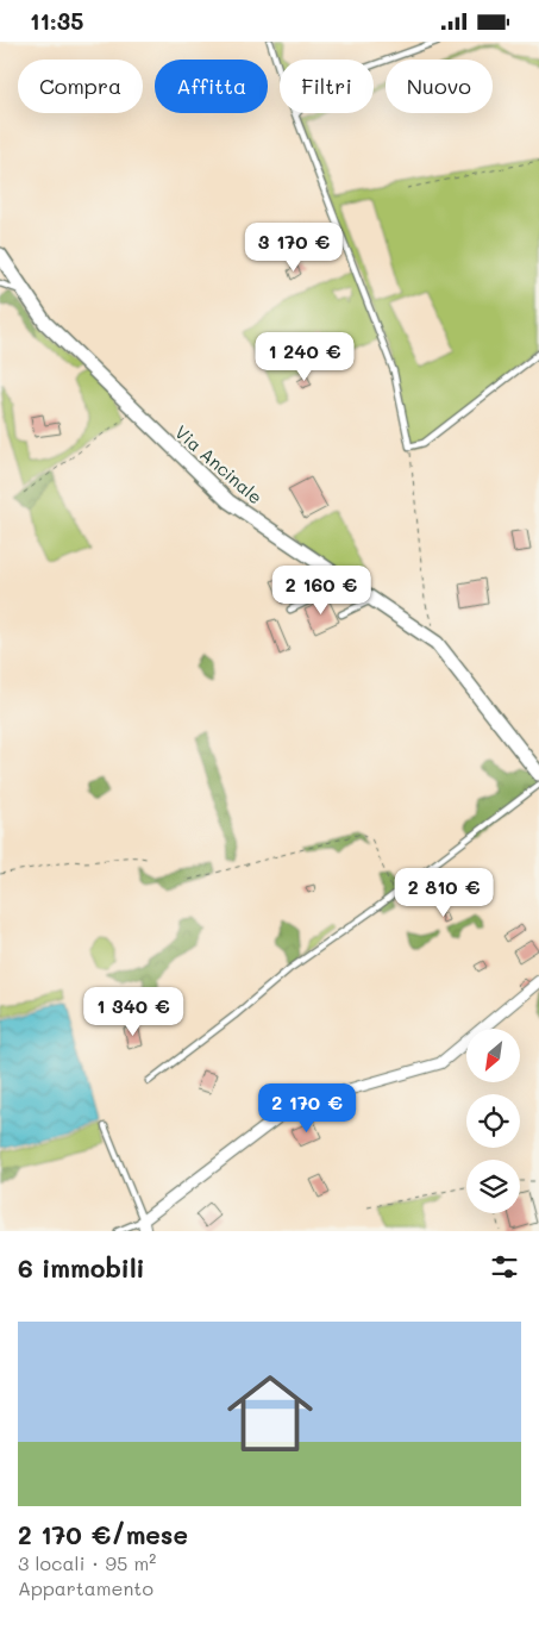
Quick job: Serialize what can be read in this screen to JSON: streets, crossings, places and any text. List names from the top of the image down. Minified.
{"streets":{"main road":["Via Ancinale"]},"north":"bottom left","page":{"status":"11:35","chip":["Compra","Affitta","Filtri","Nuovo"],"price":["3 170 €","1 240 €","2 160 €","2 810 €","1 340 €","2 170 €"],"heading":"6 immobili","list":[{"name":"2 170 €/mese","note":"3 locali · 95 m² · Appartamento"}]}}
